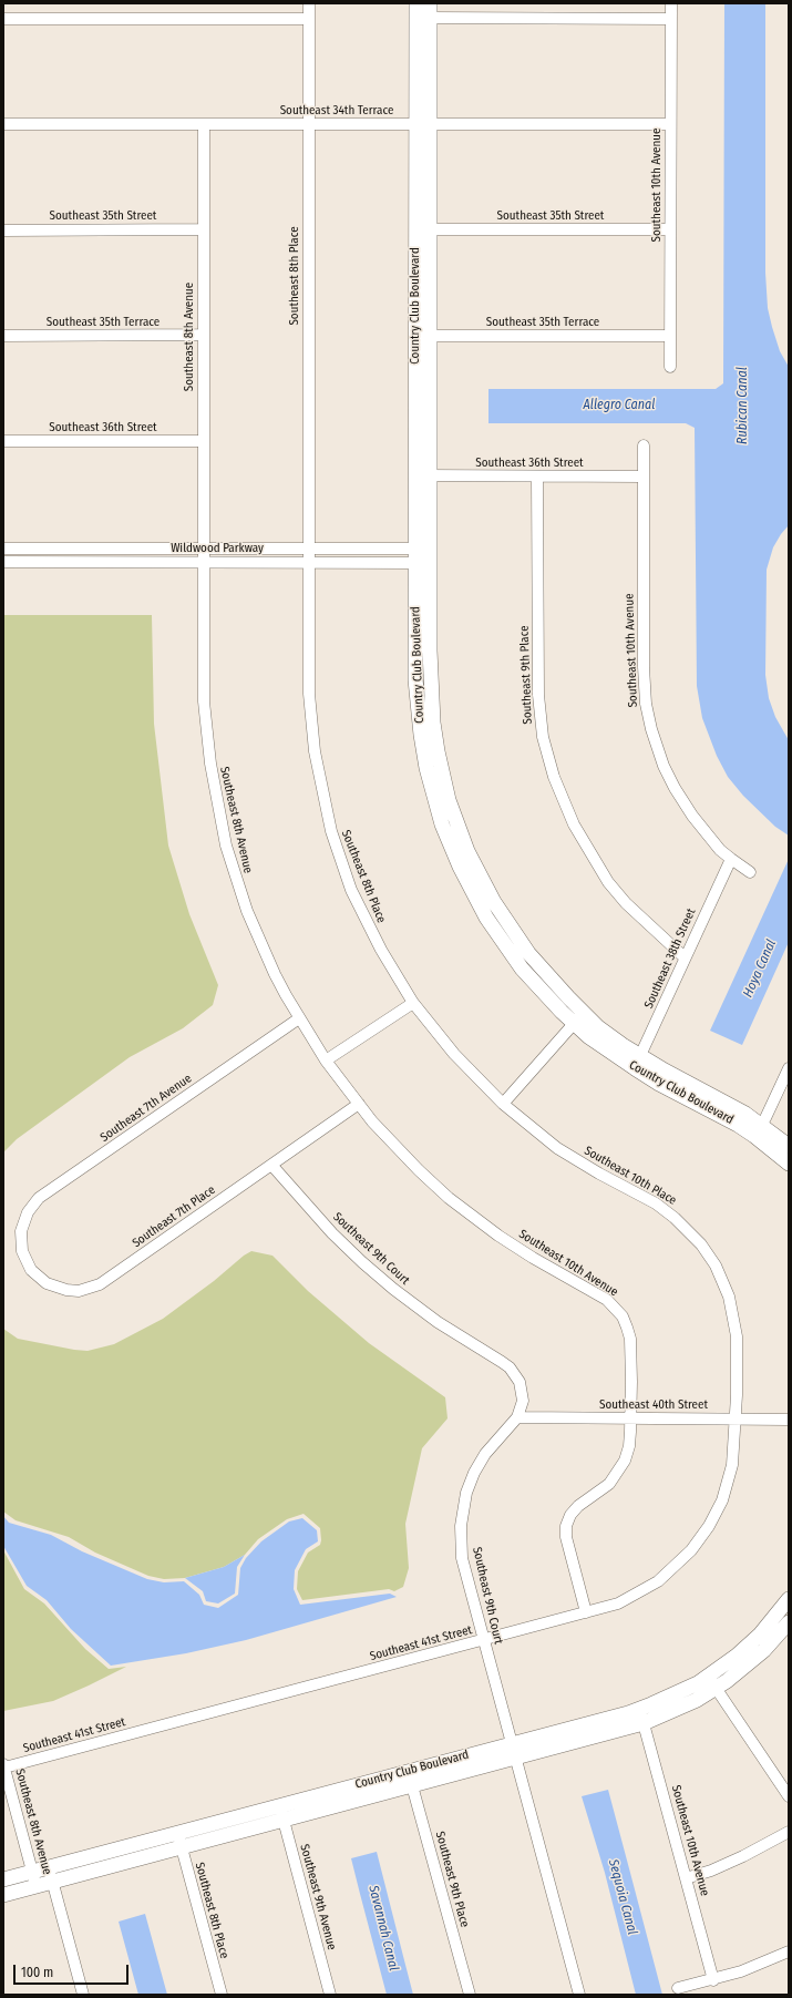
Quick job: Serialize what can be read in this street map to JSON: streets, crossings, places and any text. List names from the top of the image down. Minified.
{"streets":{"main road":["Country Club Boulevard"],"street":["Southeast 34th Terrace","Southeast 10th Avenue","Southeast 35th Street","Southeast 8th Place","Southeast 35th Terrace","Southeast 8th Avenue","Southeast 36th Street","Wildwood Parkway","Southeast 9th Place","Southeast 38th Street","Southeast 7th Avenue","Southeast 10th Place","Southeast 7th Place","Southeast 9th Court","Southeast 40th Street","Southeast 41st Street","Southeast 9th Avenue"]},"crossings":[["Southeast 34th Terrace","Southeast 10th Avenue"],["Southeast 34th Terrace","Southeast 8th Place"],["Southeast 34th Terrace","Country Club Boulevard"],["Southeast 34th Terrace","Southeast 8th Avenue"],["Southeast 10th Avenue","Southeast 35th Street"],["Southeast 10th Avenue","Country Club Boulevard"],["Southeast 10th Avenue","Southeast 35th Terrace"],["Southeast 10th Avenue","Southeast 8th Avenue"],["Southeast 10th Avenue","Southeast 36th Street"],["Southeast 10th Avenue","Southeast 38th Street"],["Southeast 10th Avenue","Southeast 7th Place"],["Southeast 10th Avenue","Southeast 40th Street"],["Southeast 10th Avenue","Southeast 41st Street"],["Southeast 35th Street","Country Club Boulevard"],["Southeast 35th Street","Southeast 8th Avenue"],["Southeast 8th Place","Country Club Boulevard"],["Southeast 8th Place","Wildwood Parkway"],["Southeast 8th Place","Southeast 10th Place"],["Country Club Boulevard","Southeast 35th Terrace"],["Country Club Boulevard","Southeast 8th Avenue"],["Country Club Boulevard","Southeast 36th Street"],["Country Club Boulevard","Wildwood Parkway"],["Country Club Boulevard","Southeast 9th Place"],["Country Club Boulevard","Southeast 38th Street"],["Country Club Boulevard","Southeast 9th Court"],["Country Club Boulevard","Southeast 9th Avenue"],["Southeast 35th Terrace","Southeast 8th Avenue"],["Southeast 8th Avenue","Southeast 36th Street"],["Southeast 8th Avenue","Wildwood Parkway"],["Southeast 8th Avenue","Southeast 7th Avenue"],["Southeast 8th Avenue","Southeast 7th Place"],["Southeast 8th Avenue","Southeast 41st Street"],["Southeast 36th Street","Southeast 9th Place"],["Southeast 9th Place","Southeast 38th Street"],["Southeast 7th Avenue","Southeast 7th Place"],["Southeast 10th Place","Southeast 40th Street"],["Southeast 10th Place","Southeast 41st Street"],["Southeast 7th Place","Southeast 9th Court"],["Southeast 9th Court","Southeast 40th Street"],["Southeast 9th Court","Southeast 41st Street"],["Southeast 40th Street","Southeast 41st Street"]],"water":["Allegro Canal","Rubican Canal","Hoya Canal","Sequoia Canal","Savannah Canal"],"scale_bar":"100 m"}
